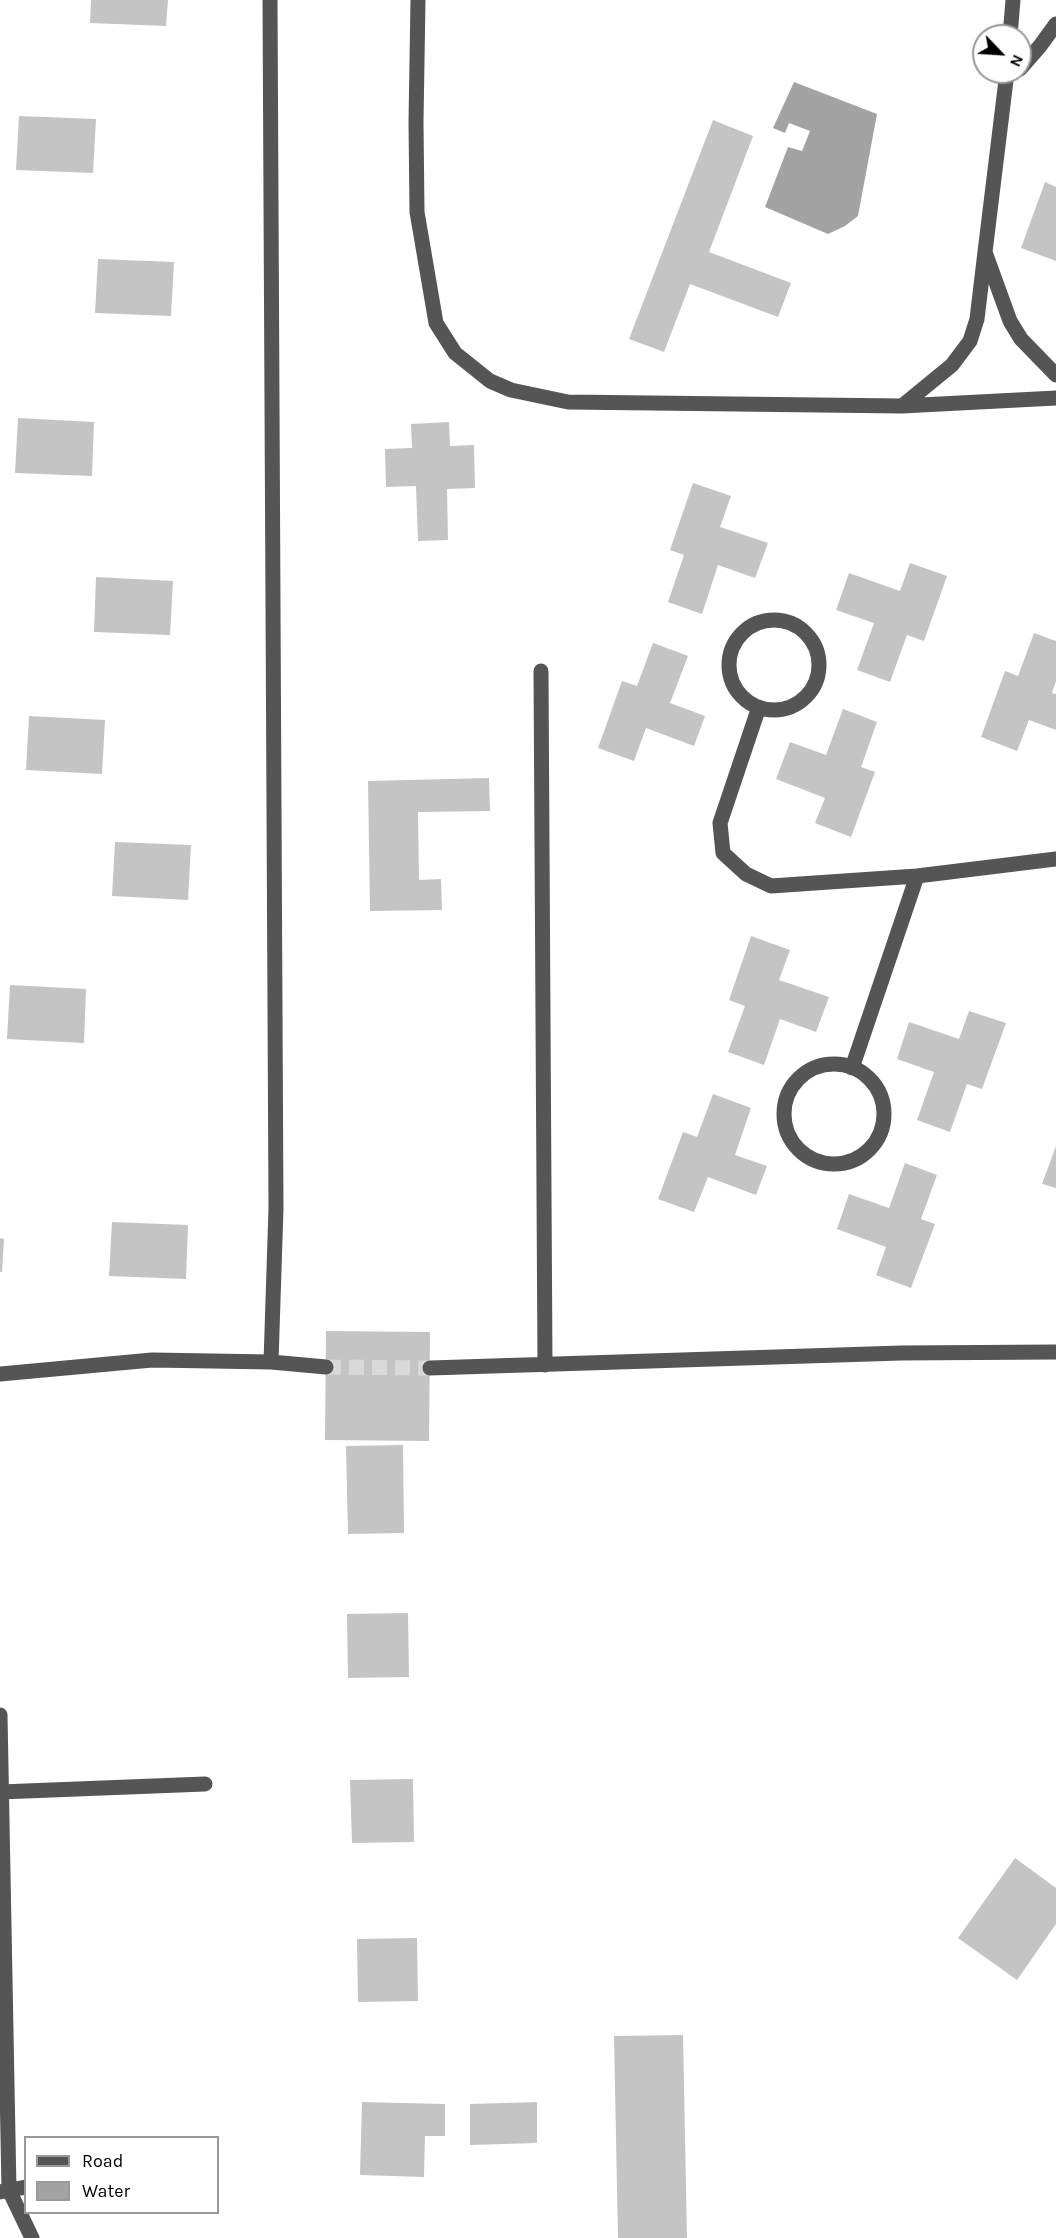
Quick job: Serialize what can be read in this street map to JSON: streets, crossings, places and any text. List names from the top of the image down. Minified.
{"legend":["Road","Water"],"north":"bottom right"}
